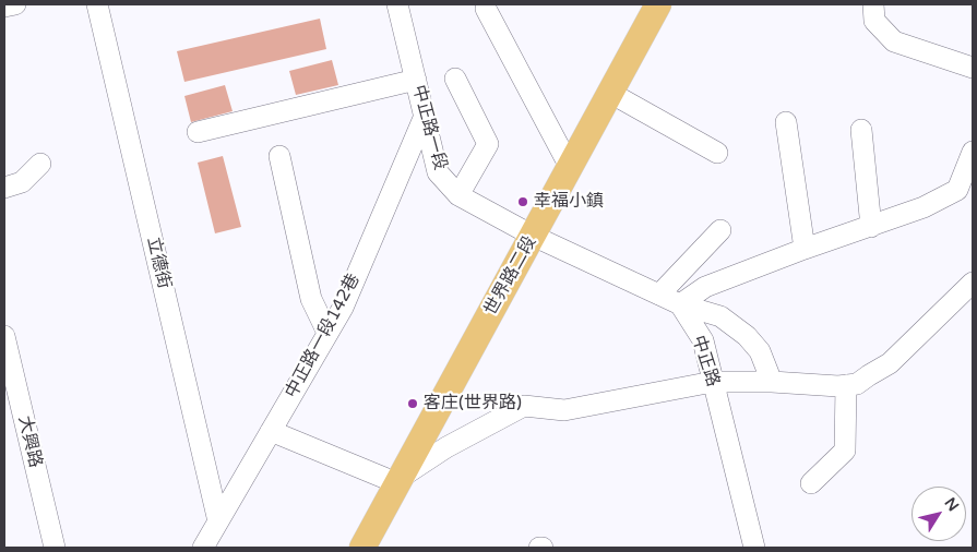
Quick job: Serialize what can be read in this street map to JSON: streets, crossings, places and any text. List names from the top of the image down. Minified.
{"streets":{"main road":["世界路二段"],"street":["中正路一段","立德街","中正路一段142巷","中正路","大興路"]},"crossings":[["中正路一段","世界路二段"],["中正路一段","中正路一段142巷"],["立德街","中正路一段142巷"]],"places":["幸福小鎮","客庄(世界路)"],"north":"top right"}
